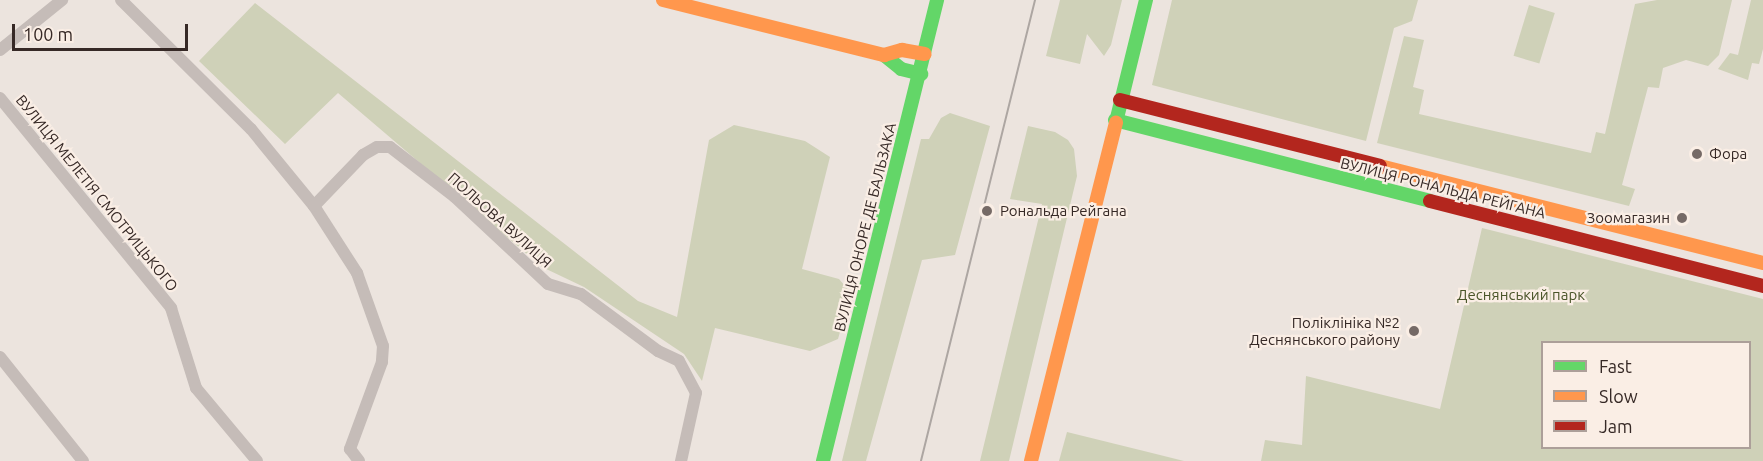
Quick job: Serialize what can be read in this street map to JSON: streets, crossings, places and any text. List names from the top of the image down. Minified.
{"streets":{"main road":["ВУЛИЦЯ РОНАЛЬДА РЕЙГАНА","ВУЛИЦЯ ОНОРЕ ДЕ БАЛЬЗАКА"],"street":["ВУЛИЦЯ МЕЛЕТІЯ СМОТРИЦЬКОГО","ПОЛЬОВА ВУЛИЦЯ"]},"parks":["Деснянський парк"],"places":["Фора","Рональда Рейгана","Зоомагазин","Поліклініка №2 Деснянського району"],"legend":["Fast","Slow","Jam"],"scale_bar":"100 m"}
